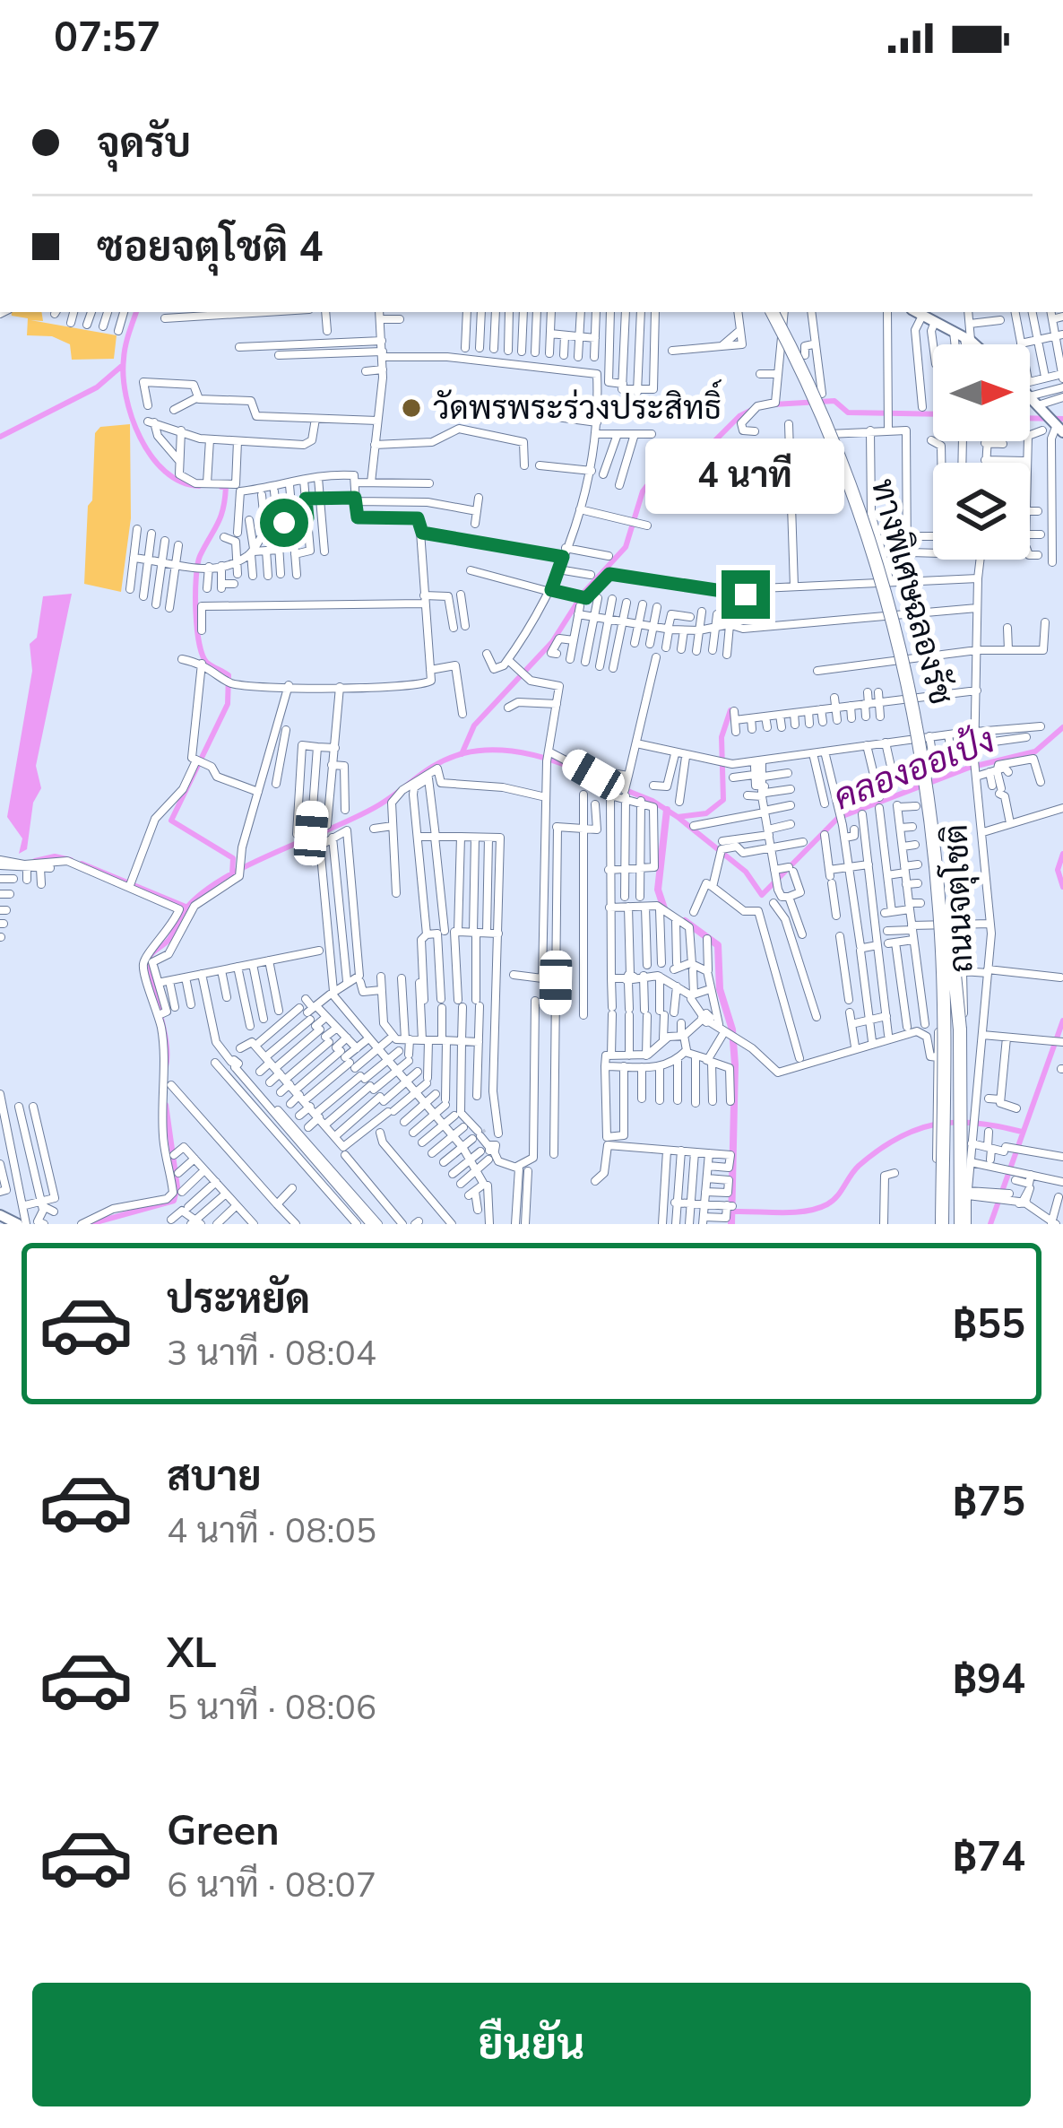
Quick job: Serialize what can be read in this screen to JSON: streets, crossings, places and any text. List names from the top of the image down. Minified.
{"streets":{"highway":["ทางพิเศษฉลองรัช"],"street":["ถนนจตุโชติ"]},"crossings":[["ทางพิเศษฉลองรัช","ถนนจตุโชติ"]],"water":["คลองออเป้ง"],"places":["วัดพรพระร่วงประสิทธิ์"],"north":"right","page":{"status":"07:57","banner":["จุดรับ","ซอยจตุโชติ 4"],"bubble":"4 นาที","list":[{"name":"ประหยัด","note":"3 นาที · 08:04","value":"฿55"},{"name":"สบาย","note":"4 นาที · 08:05","value":"฿75"},{"name":"XL","note":"5 นาที · 08:06","value":"฿94"},{"name":"Green","note":"6 นาที · 08:07","value":"฿74"}],"buttons":"ยืนยัน"}}
